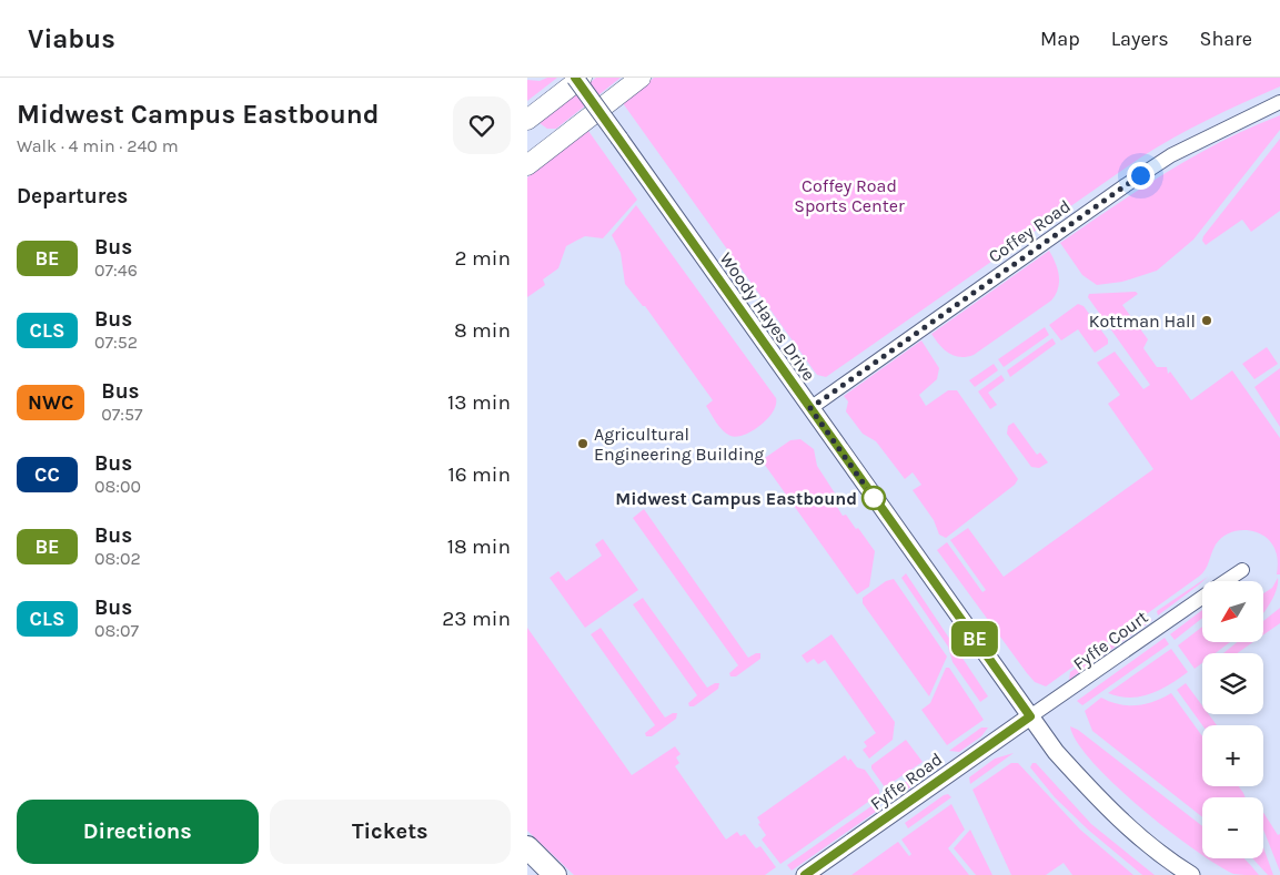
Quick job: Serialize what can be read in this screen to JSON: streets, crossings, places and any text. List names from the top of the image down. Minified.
{"streets":{"street":["Coffey Road","Woody Hayes Drive","Fyffe Court","Fyffe Road"]},"crossings":[["Coffey Road","Woody Hayes Drive"],["Woody Hayes Drive","Fyffe Court"],["Woody Hayes Drive","Fyffe Road"],["Fyffe Court","Fyffe Road"]],"parks":["Coffey Road Sports Center"],"places":["Kottman Hall","Agricultural Engineering Building","Midwest Campus Eastbound"],"lines":["bus line BE"],"north":"bottom left","page":{"header":"Viabus","nav":["Map","Layers","Share"],"heading":[["Midwest Campus Eastbound","Walk · 4 min · 240 m"],"Departures"],"on_map":"BE","list":[{"mark":"BE","name":"Bus","note":"07:46","value":"2 min"},{"mark":"CLS","name":"Bus","note":"07:52","value":"8 min"},{"mark":"NWC","name":"Bus","note":"07:57","value":"13 min"},{"mark":"CC","name":"Bus","note":"08:00","value":"16 min"},{"mark":"BE","name":"Bus","note":"08:02","value":"18 min"},{"mark":"CLS","name":"Bus","note":"08:07","value":"23 min"}],"map_buttons":["+","−"],"buttons":["Directions","Tickets"]}}
